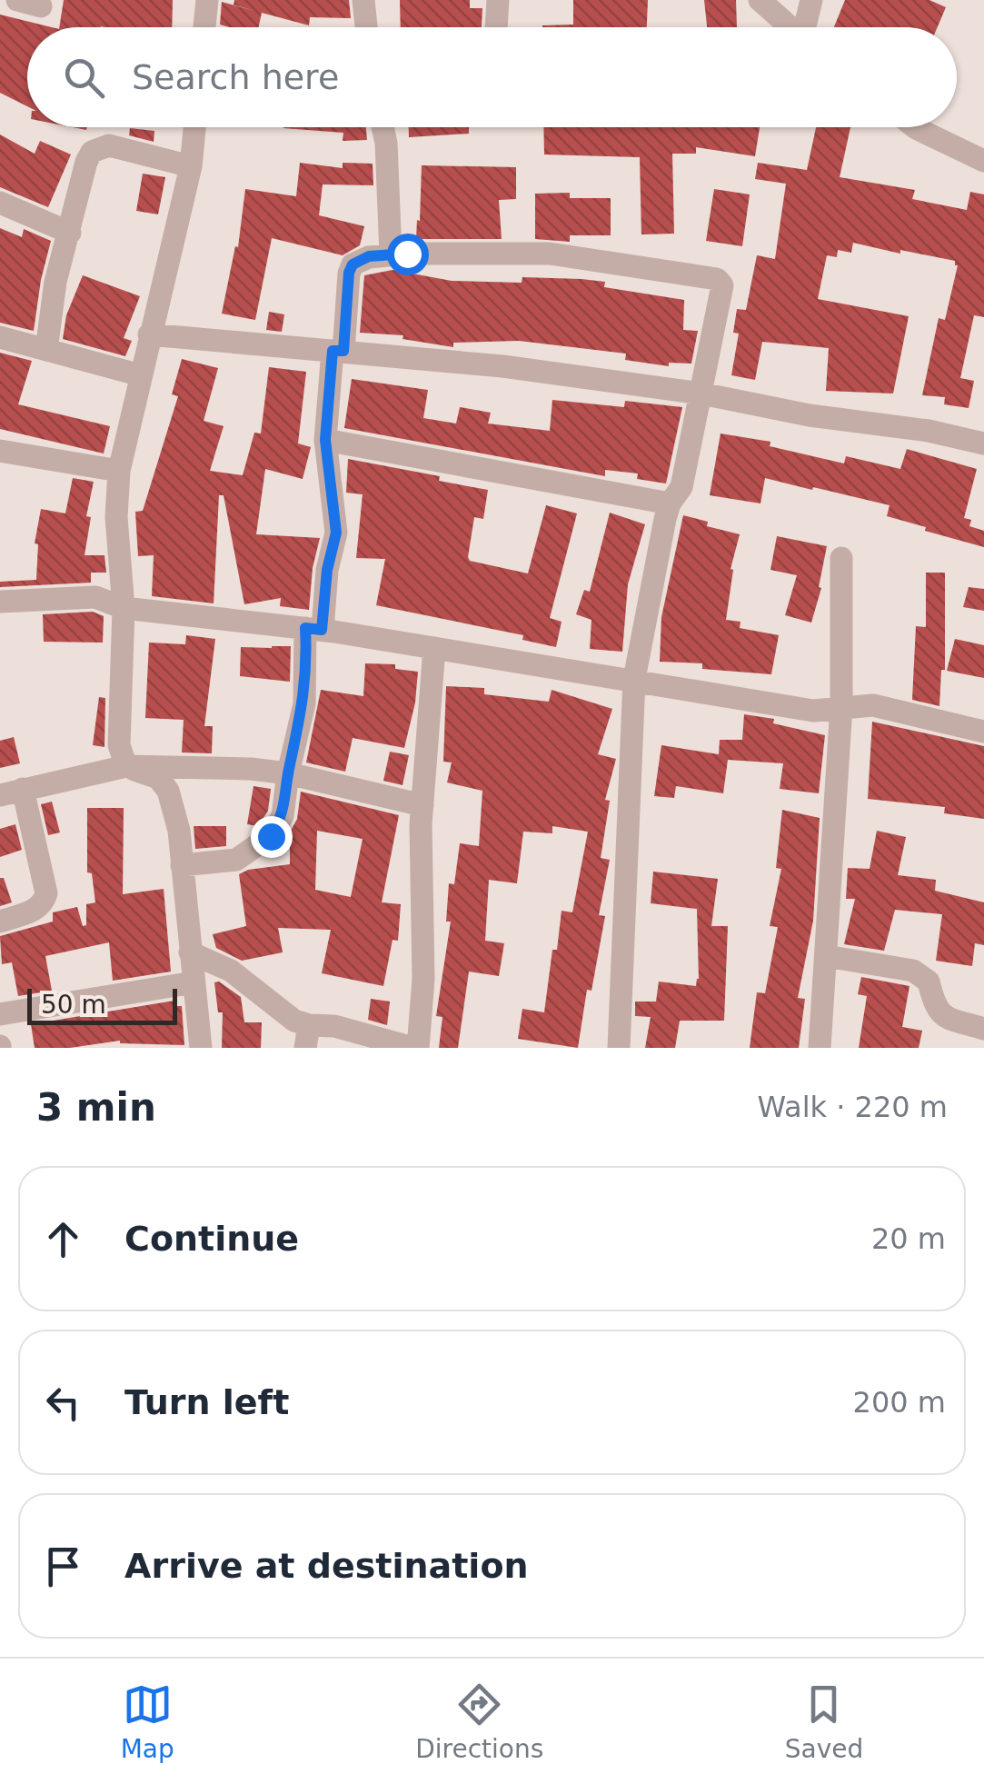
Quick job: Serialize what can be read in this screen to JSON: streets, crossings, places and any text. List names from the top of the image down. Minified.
{"scale_bar":"50 m","page":{"search":"Search here","scale":"50 m","heading":["3 min","Walk · 220 m"],"list":[["Continue","20 m"],["Turn left","200 m"],"Arrive at destination"],"nav":["Map","Directions","Saved"]}}
